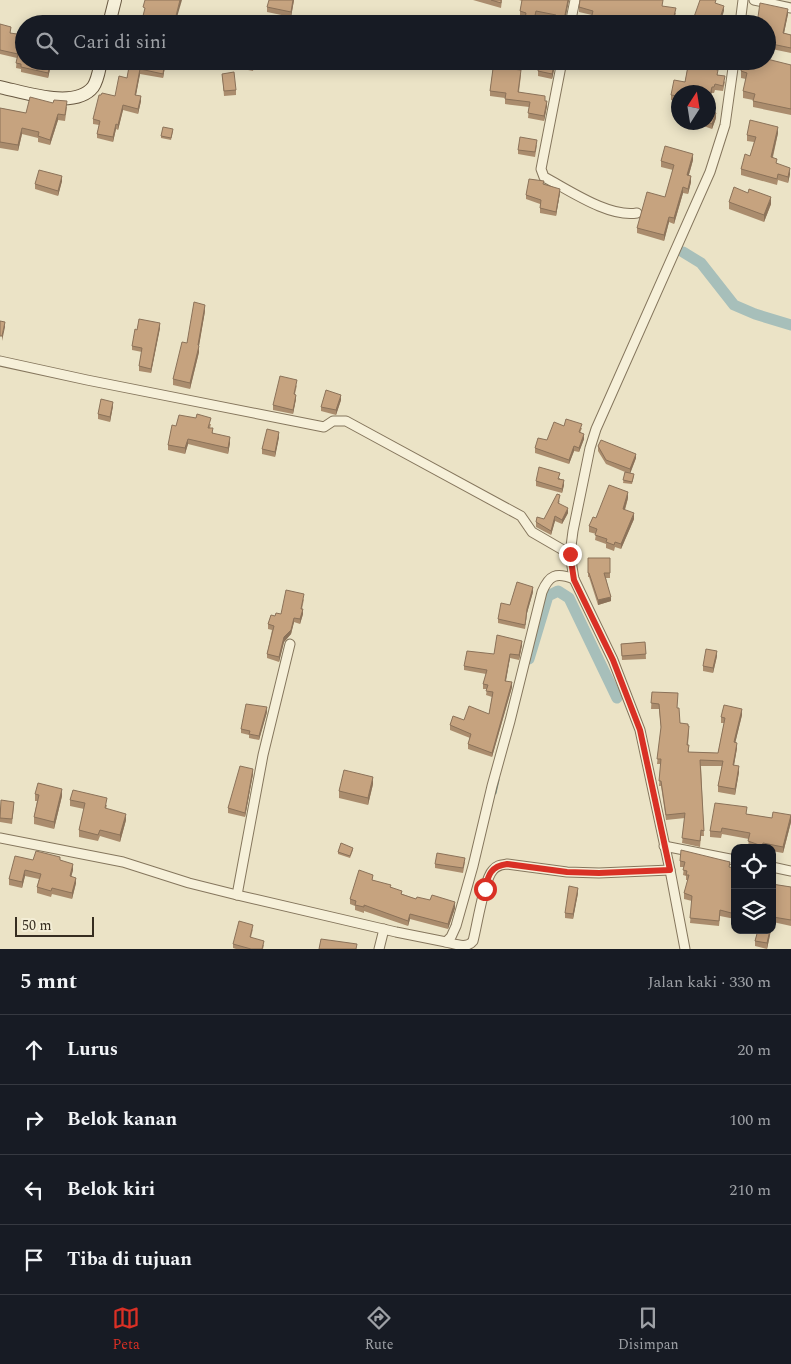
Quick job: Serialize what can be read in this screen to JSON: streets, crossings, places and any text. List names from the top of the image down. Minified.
{"scale_bar":"50 m","north":"top","page":{"search":"Cari di sini","scale":"50 m","heading":["5 mnt","Jalan kaki · 330 m"],"list":[["Lurus","20 m"],["Belok kanan","100 m"],["Belok kiri","210 m"],"Tiba di tujuan"],"nav":["Peta","Rute","Disimpan"]}}
